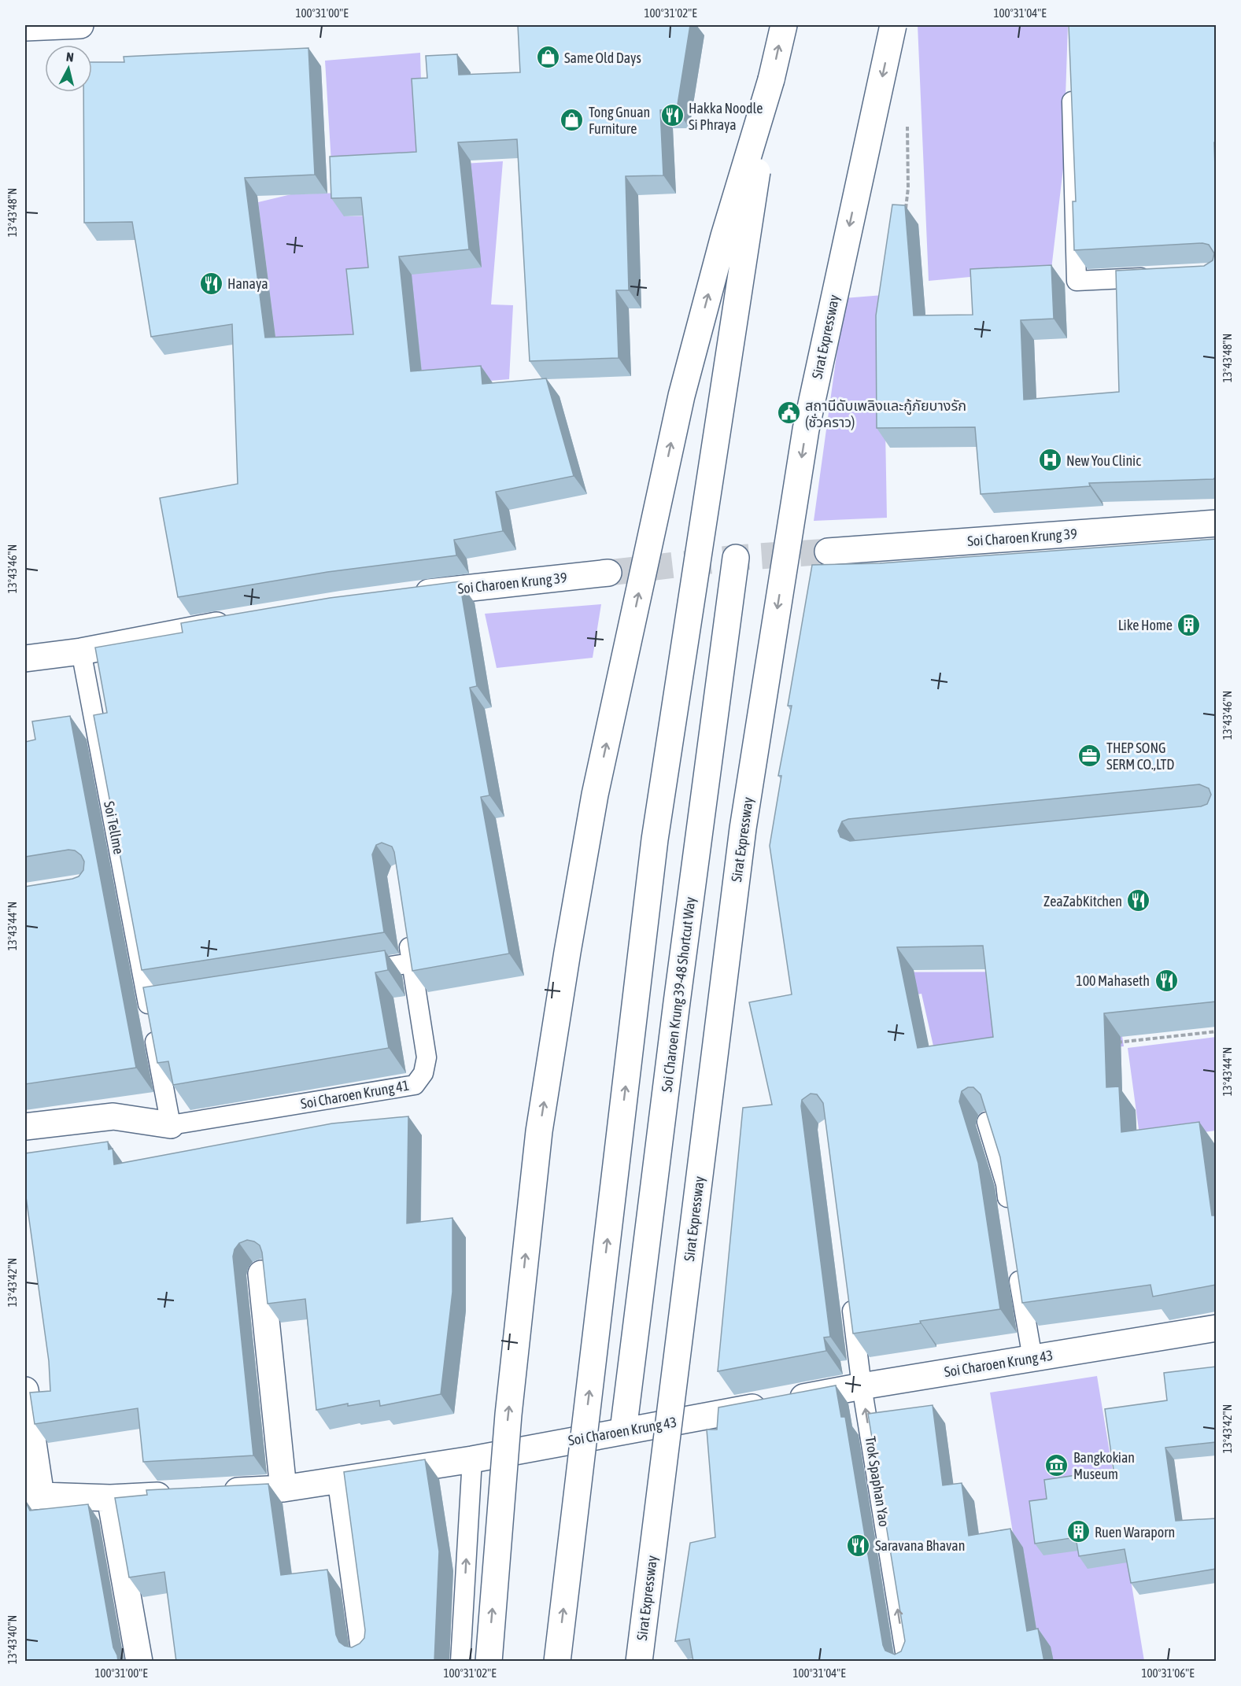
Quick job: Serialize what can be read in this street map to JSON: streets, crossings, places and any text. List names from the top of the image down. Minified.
{"streets":{"main road":["Sirat Expressway","Soi Charoen Krung 39","Soi Charoen Krung 39-48 Shortcut Way","Soi Charoen Krung 41","Soi Charoen Krung 43"],"lane":["Soi Tellme","Trok Spaphan Yao"]},"crossings":[["Soi Tellme","Soi Charoen Krung 41"],["Soi Charoen Krung 39-48 Shortcut Way","Soi Charoen Krung 43"],["Soi Charoen Krung 43","Trok Spaphan Yao"]],"one_way":["Trok Spaphan Yao"],"places":{"shop":["Same Old Days","Tong Gnuan Furniture"],"restaurant":["Hakka Noodle Si Phraya","Hanaya","ZeaZabKitchen","100 Mahaseth","Saravana Bhavan"],"public building":["สถานีดับเพลิงและกู้ภัยบางรัก (ชั่วคราว)"],"hospital":["New You Clinic"],"building":["Like Home","Ruen Waraporn"],"office":["THEP SONG SERM CO.,LTD"],"museum":["Bangkokian Museum"]},"north":"top","coordinates":["100°31'00\"E","100°31'02\"E","100°31'04\"E","13°43'48\"N","13°43'46\"N","13°43'44\"N","13°43'42\"N","13°43'40\"N","100°31'06\"E"]}
